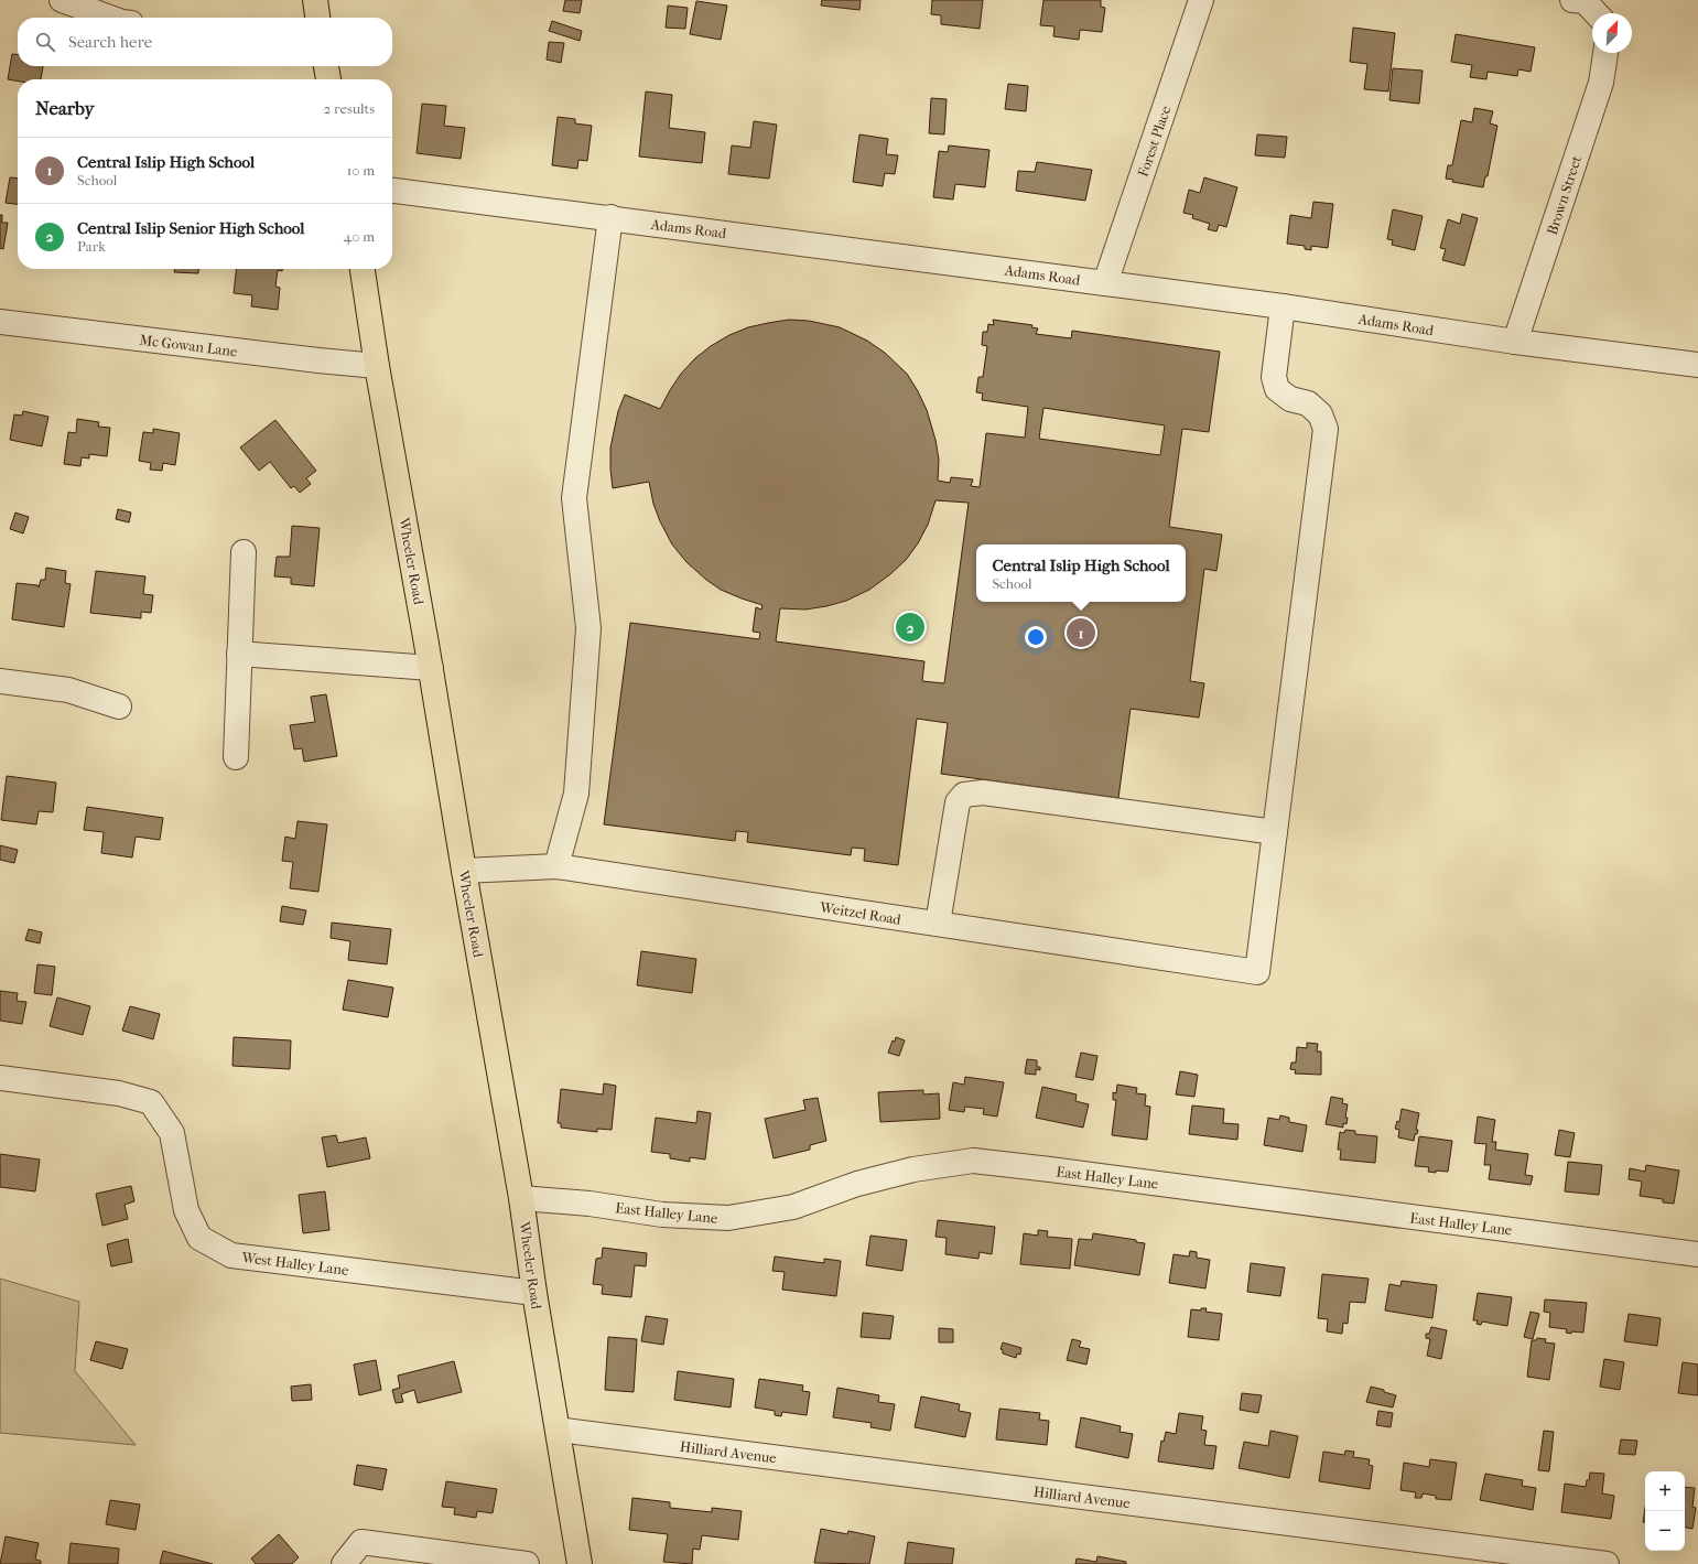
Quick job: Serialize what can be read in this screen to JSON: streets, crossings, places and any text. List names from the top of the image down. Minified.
{"streets":{"main road":["Wheeler Road"],"street":["Forest Place","Brown Street","Adams Road","Mc Gowan Lane","Weitzel Road","East Halley Lane","West Halley Lane","Hilliard Avenue"]},"crossings":[["Forest Place","Adams Road"],["Brown Street","Adams Road"],["Mc Gowan Lane","Wheeler Road"],["Wheeler Road","Weitzel Road"],["Wheeler Road","East Halley Lane"],["Wheeler Road","West Halley Lane"],["Wheeler Road","Hilliard Avenue"]],"north":"top right","page":{"search":"Search here","heading":["Nearby","2 results"],"list":[{"mark":"1","name":"Central Islip High School","note":"School","value":"10 m"},{"mark":"2","name":"Central Islip Senior High School","note":"Park","value":"40 m"}],"popup":["Central Islip High School","School"],"pins":["2","1"],"map_buttons":["+","−"]}}
